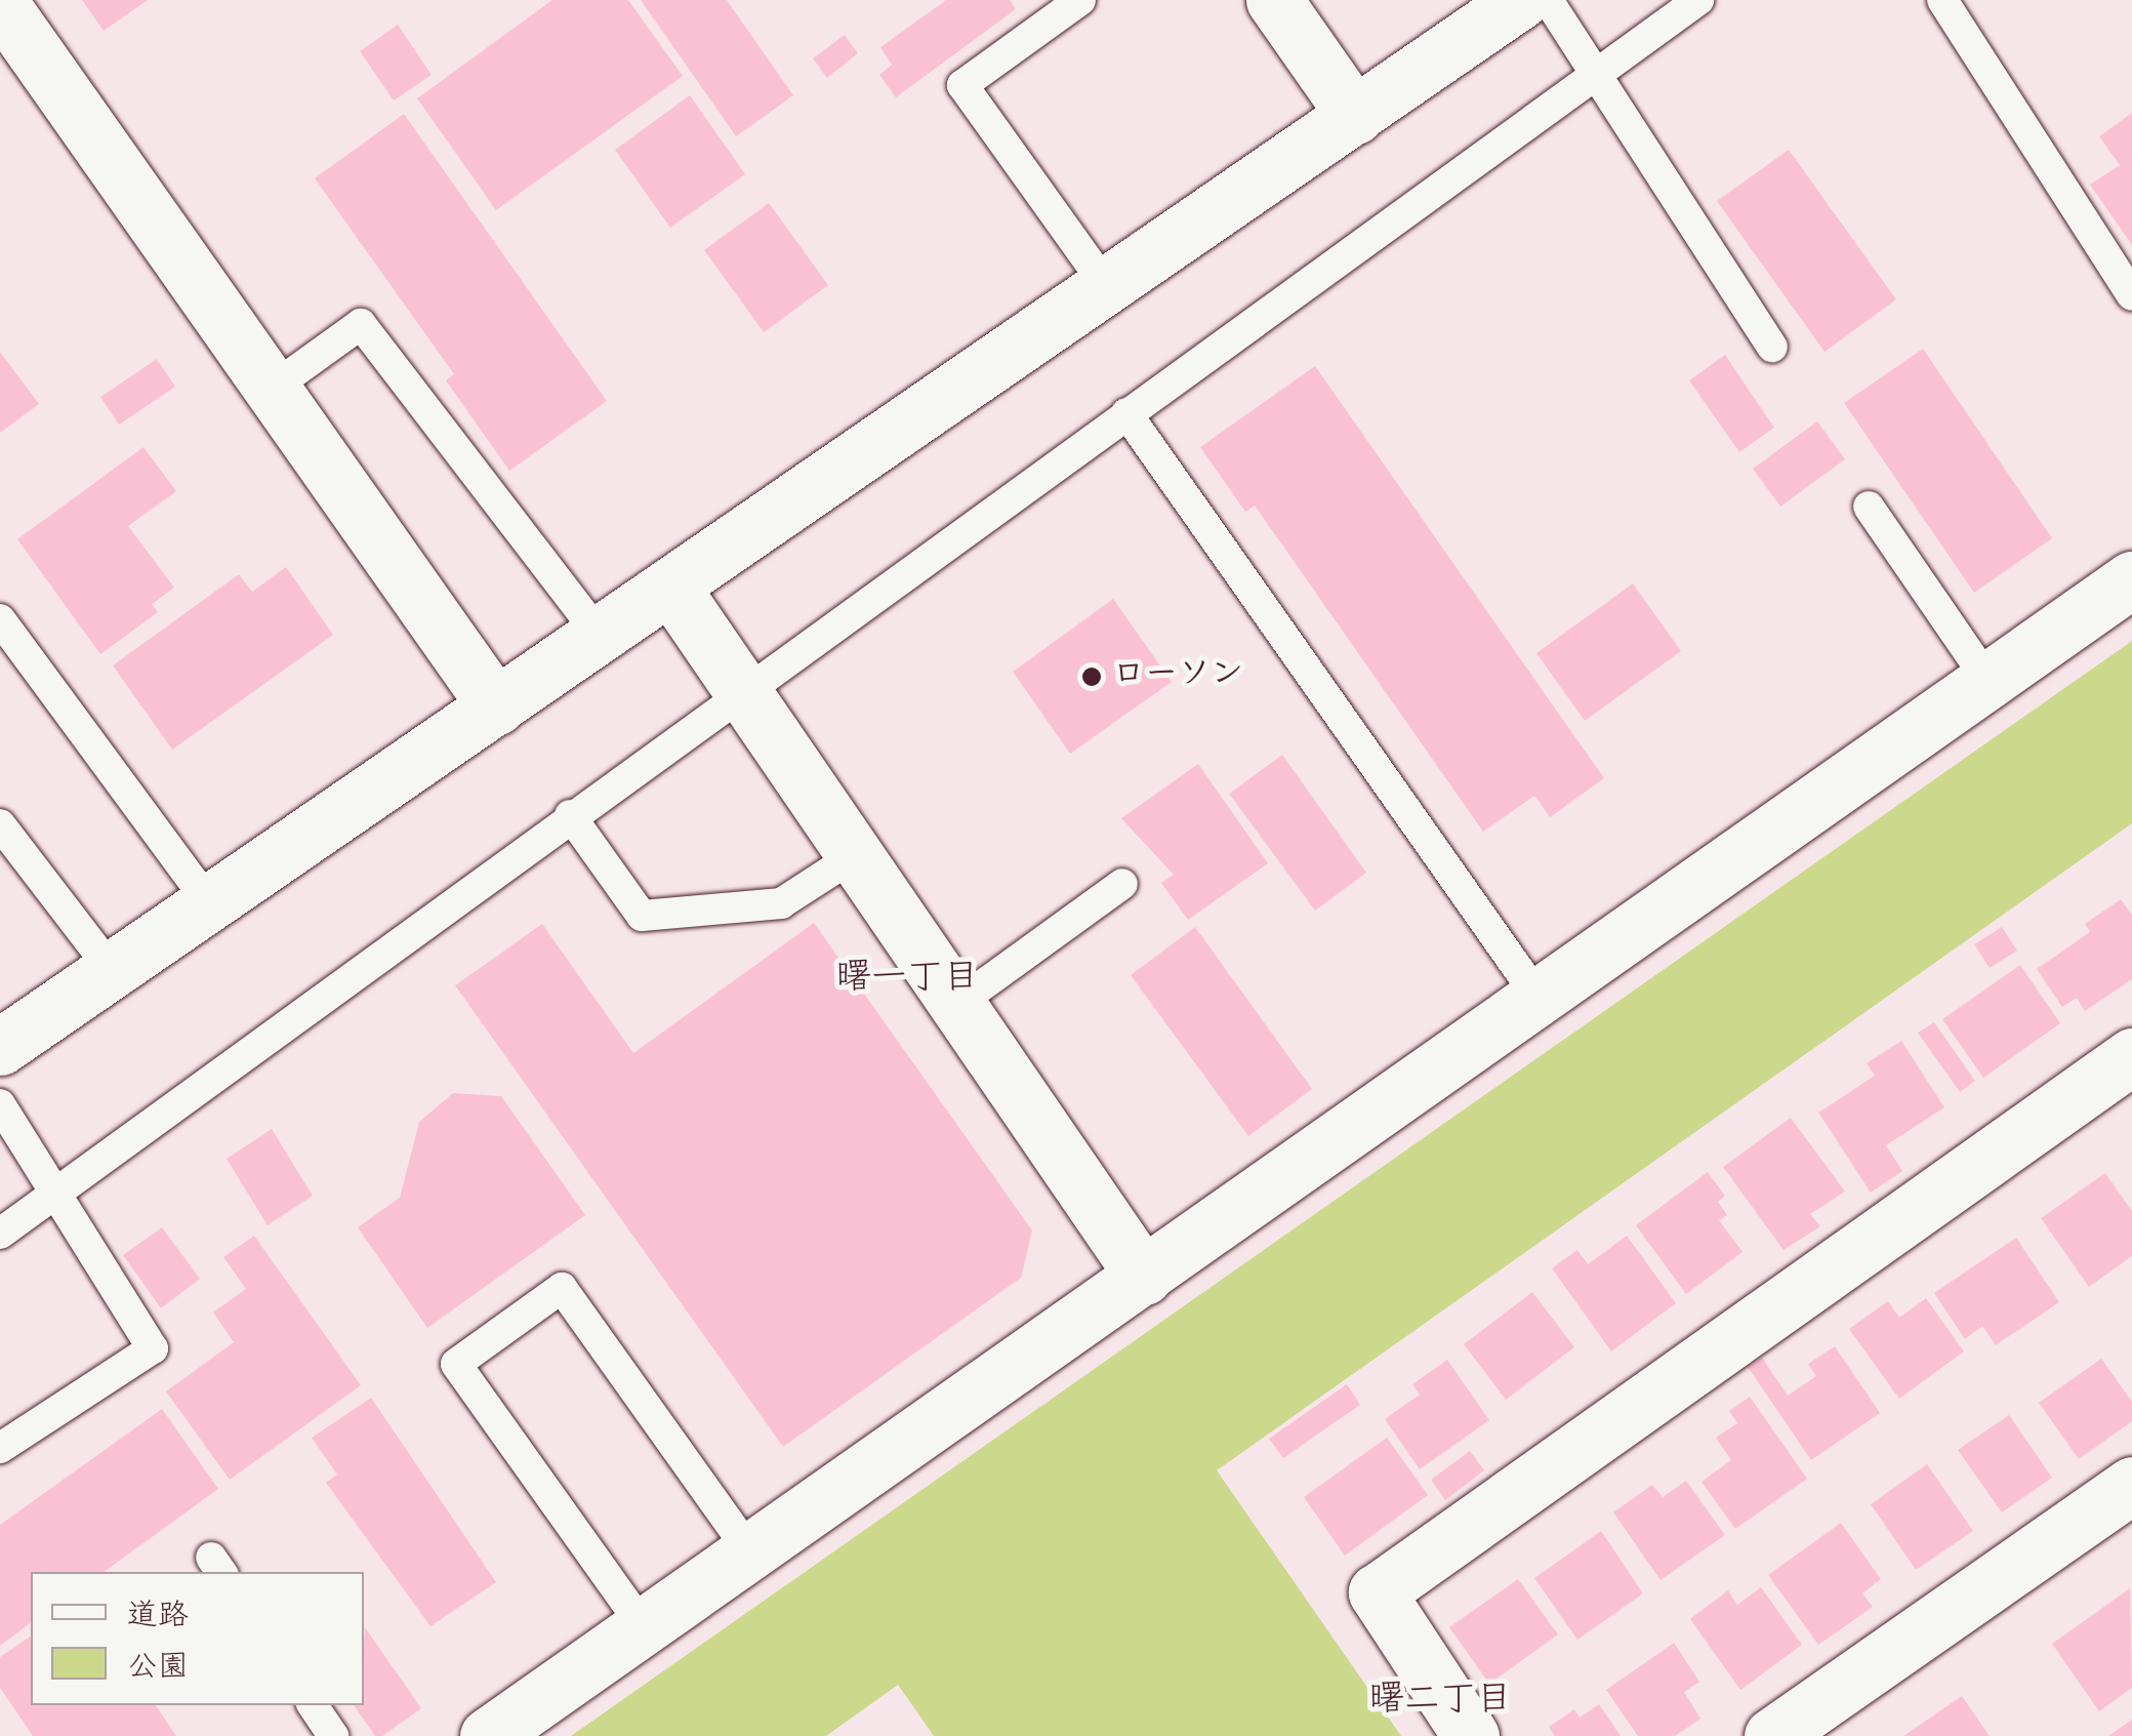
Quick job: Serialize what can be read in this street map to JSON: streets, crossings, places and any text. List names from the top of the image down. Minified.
{"districts":["曙一丁目","曙二丁目"],"places":["ローソン"],"legend":["道路","公園"]}
